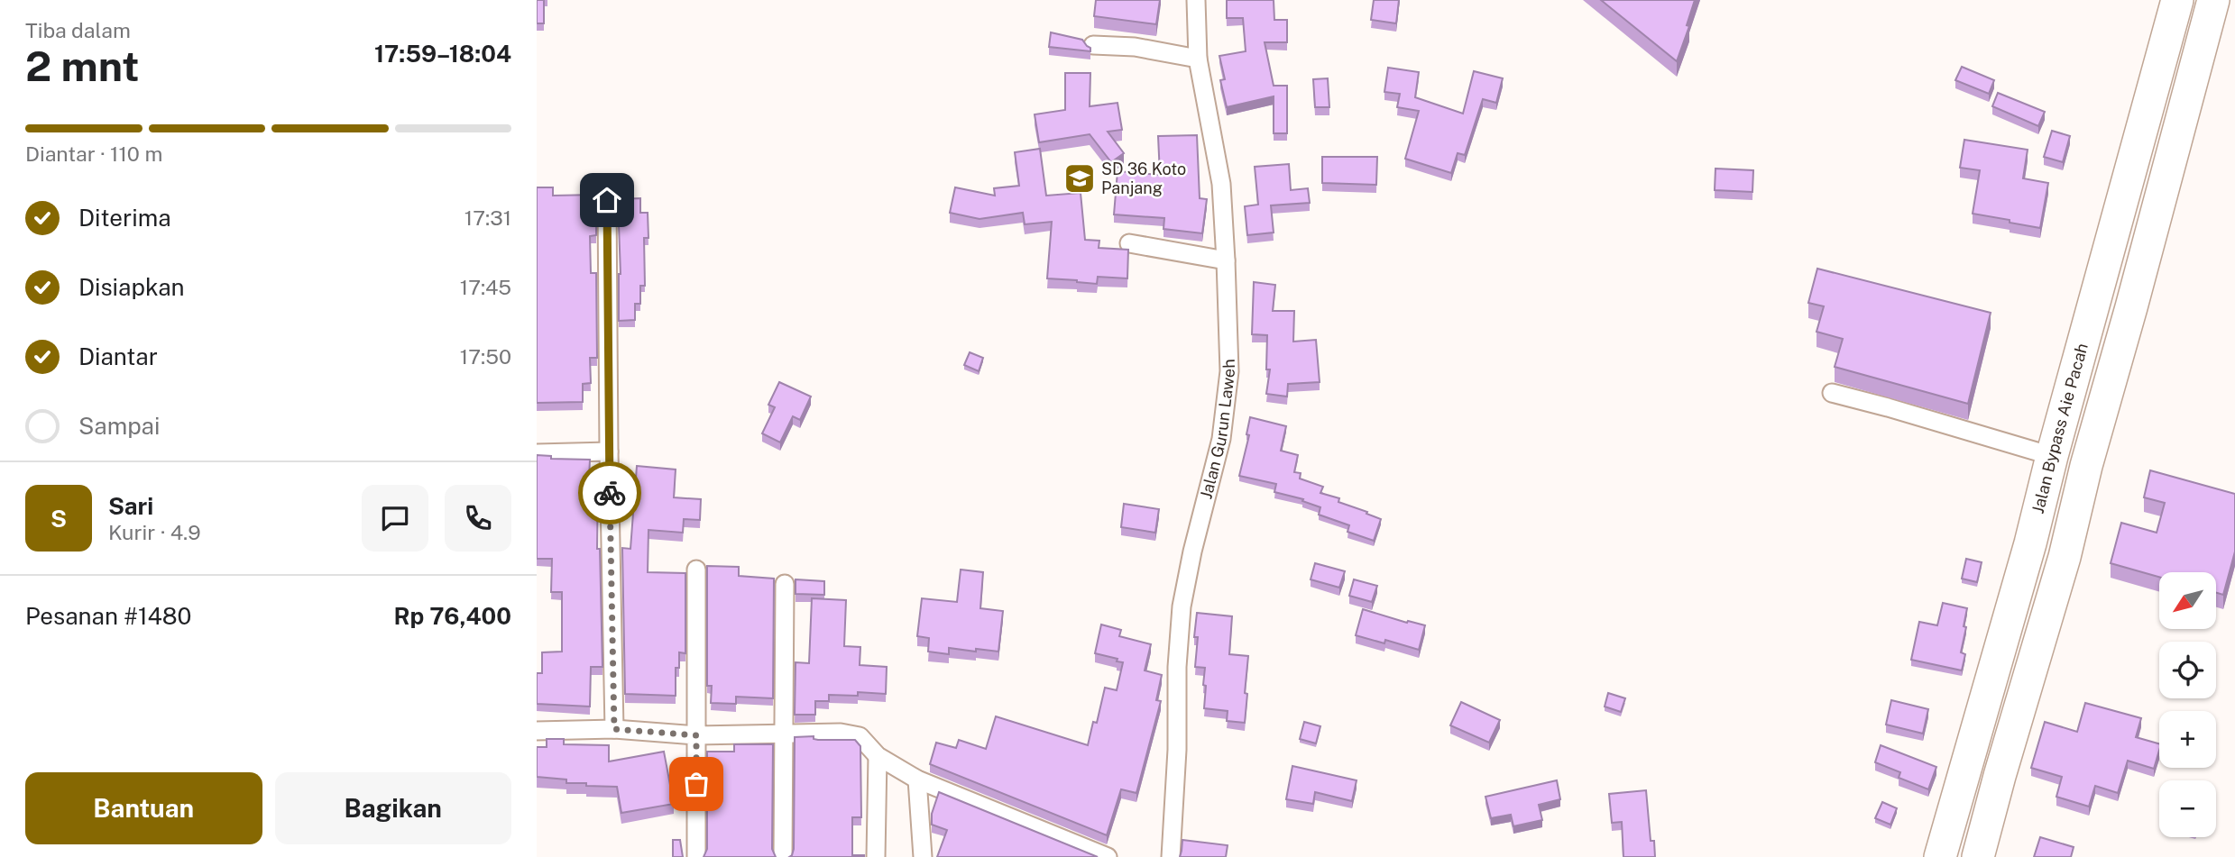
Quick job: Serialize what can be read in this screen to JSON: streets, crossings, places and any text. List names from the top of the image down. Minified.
{"streets":{"highway":["Jalan Bypass Aie Pacah"],"street":["Jalan Gurun Laweh"]},"places":{"school or university":["SD 36 Koto Panjang"]},"north":"bottom left","page":{"heading":["2 mnt","Tiba dalam","17:59–18:04"],"panel":["Sari","Kurir · 4.9","Pesanan #1480","Rp 76,400"],"bar":"Diantar · 110 m","list":[["Diterima","17:31"],["Disiapkan","17:45"],["Diantar","17:50"],"Sampai"],"round":"S","map_buttons":["+","−"],"buttons":["Bantuan","Bagikan"]}}
